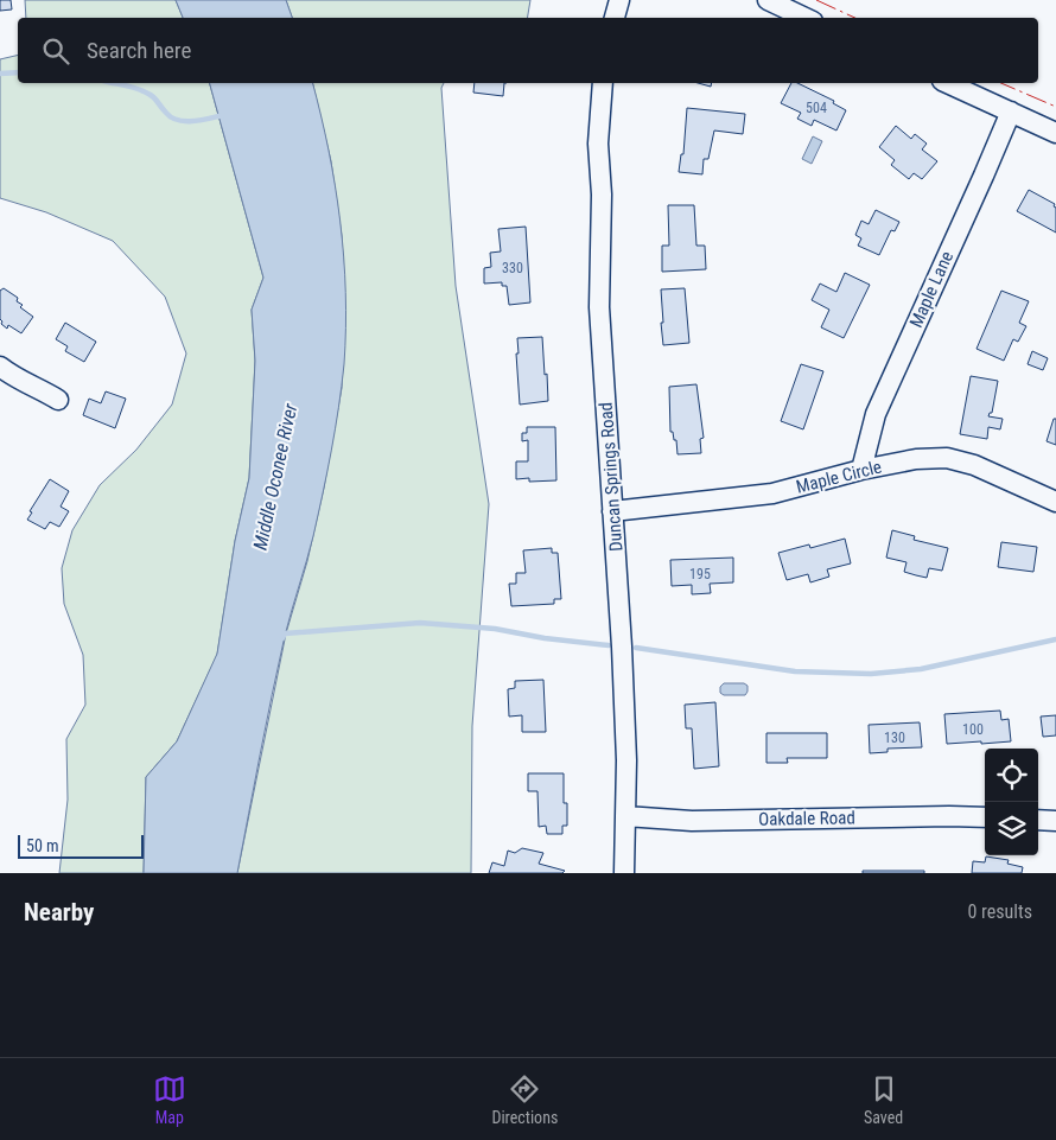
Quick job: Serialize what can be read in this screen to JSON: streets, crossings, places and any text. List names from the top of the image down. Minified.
{"streets":{"street":["Maple Lane","Duncan Springs Road","Maple Circle","Oakdale Road"]},"crossings":[["Maple Lane","Maple Circle"],["Duncan Springs Road","Maple Circle"],["Duncan Springs Road","Oakdale Road"]],"water":["Middle Oconee River"],"house_numbers":["504","330","195","100","130"],"scale_bar":"50 m","page":{"search":"Search here","scale":"50 m","heading":["Nearby","0 results"],"nav":["Map","Directions","Saved"]}}
